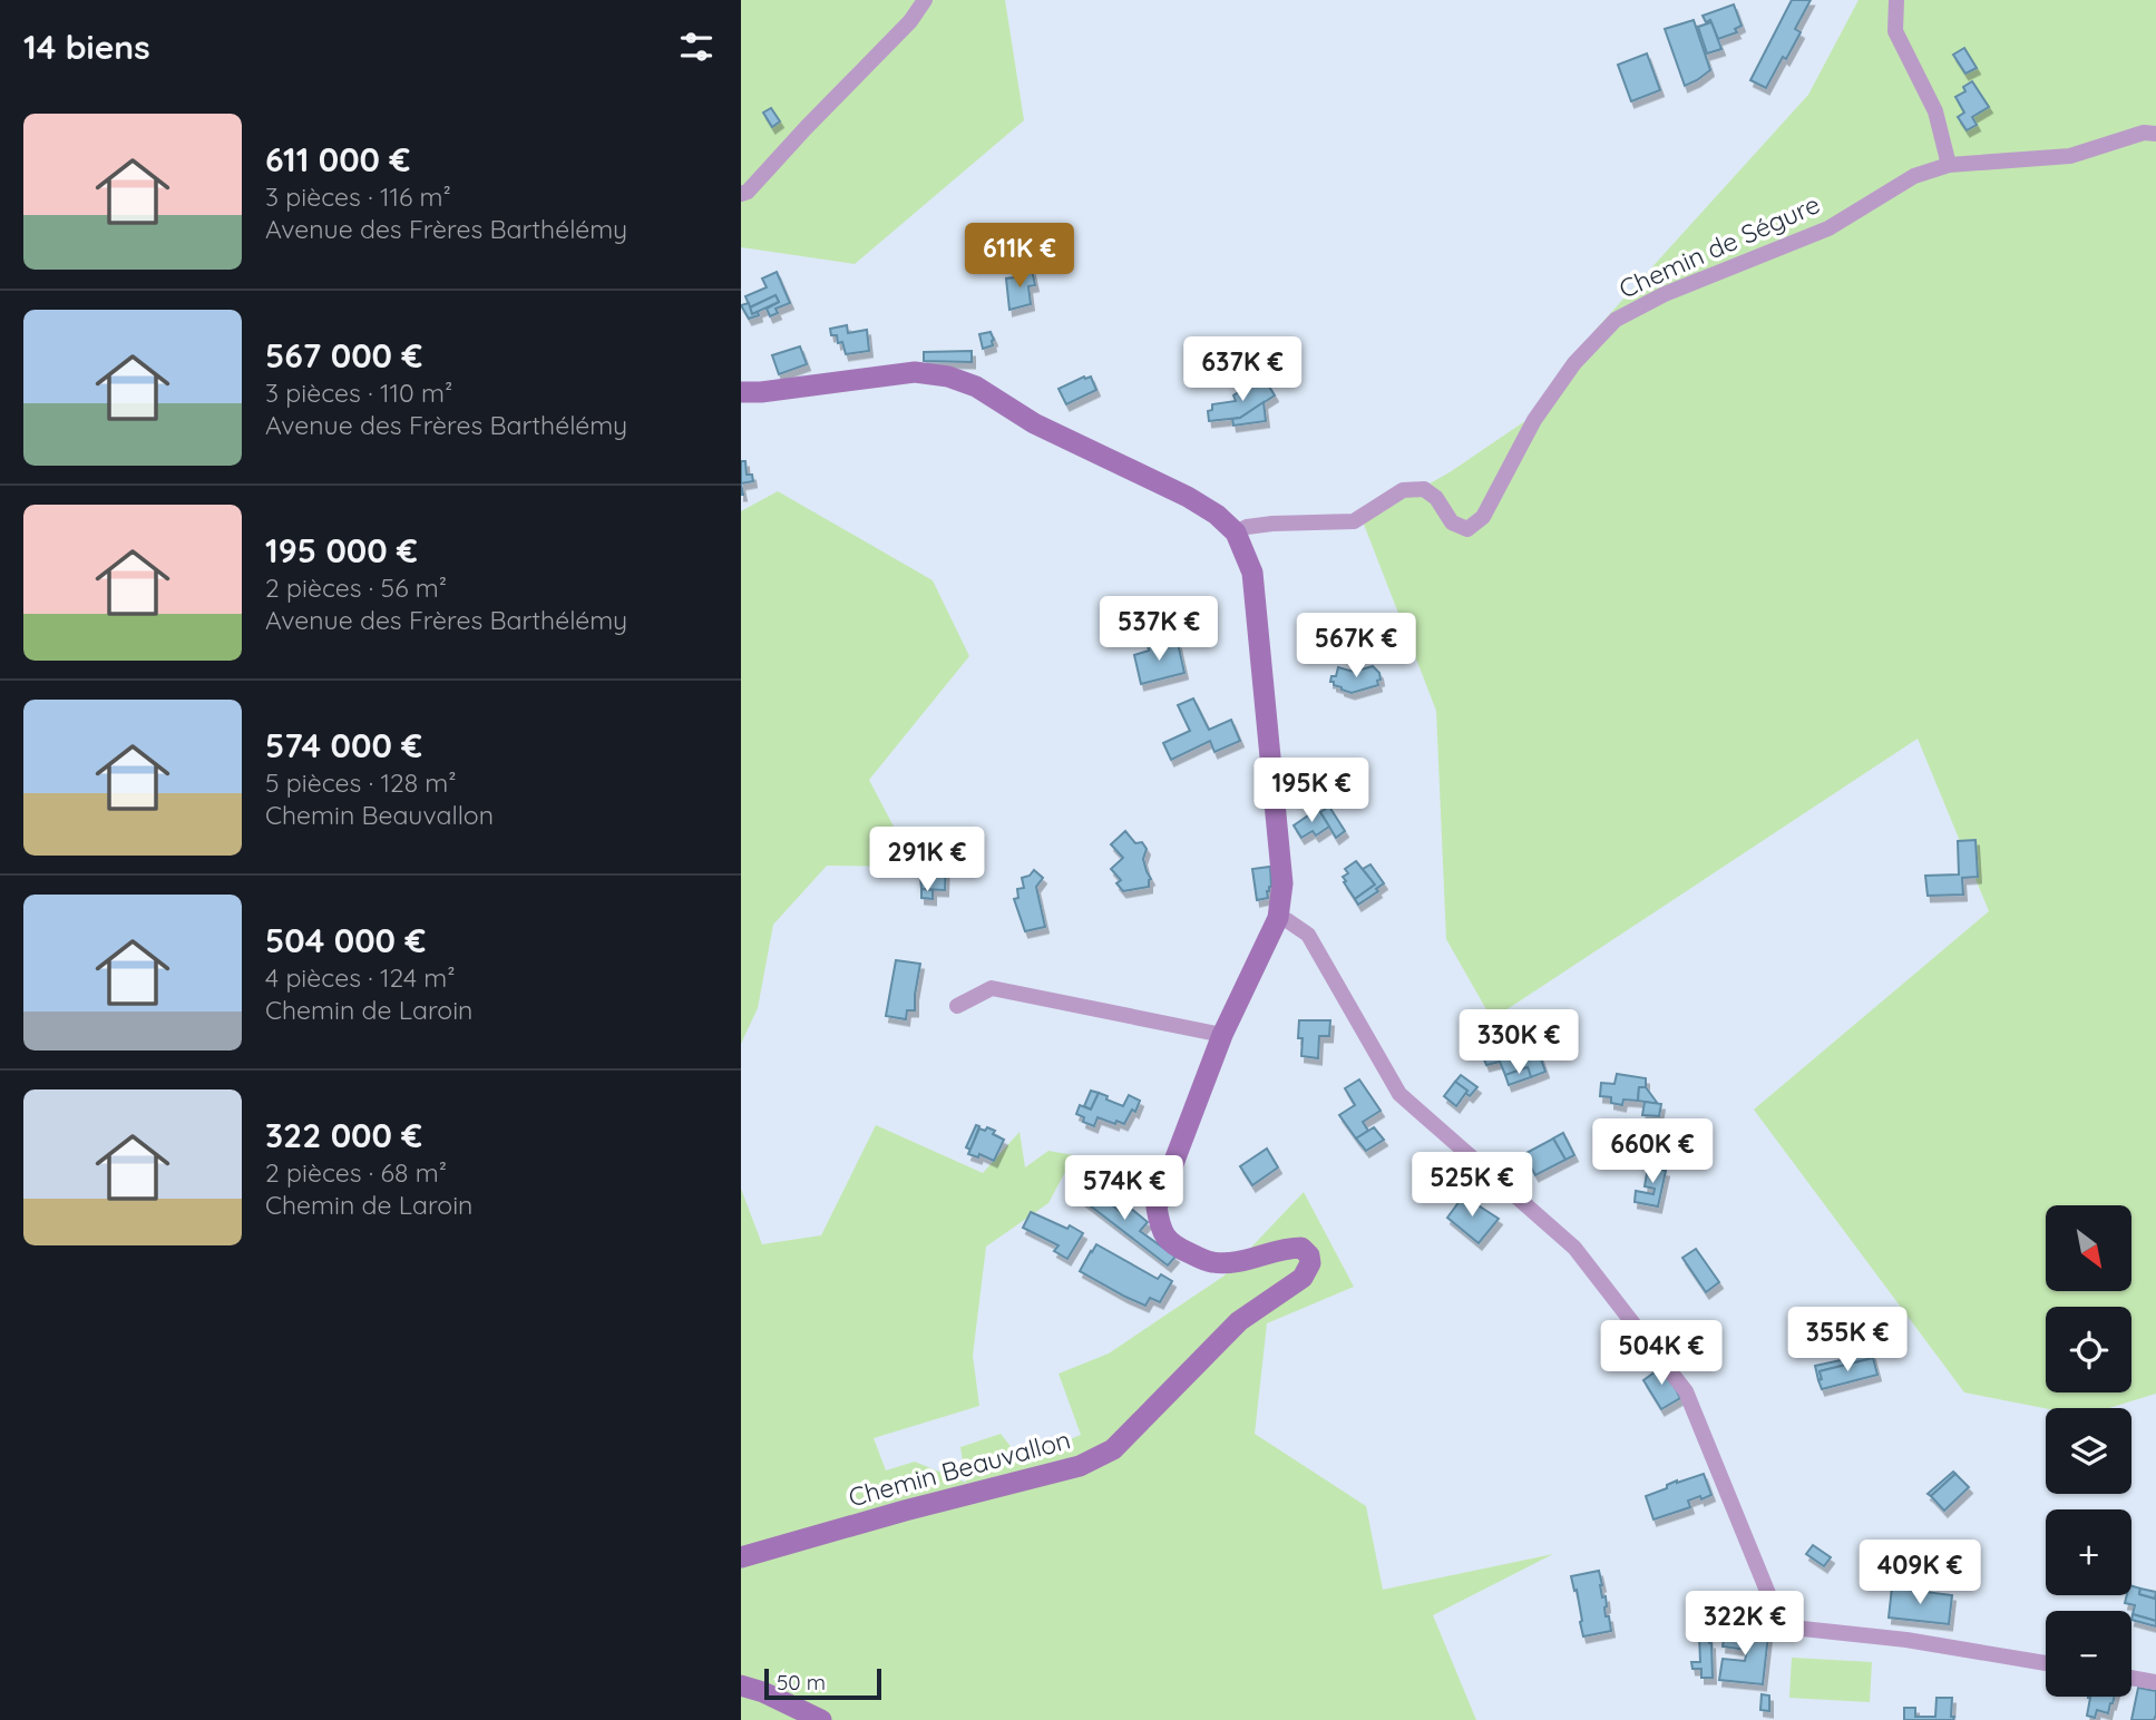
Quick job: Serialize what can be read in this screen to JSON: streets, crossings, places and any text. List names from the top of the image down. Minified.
{"streets":{"street":["Chemin de Ségure","Chemin Beauvallon"]},"crossings":[["Chemin de Ségure","Chemin Beauvallon"]],"scale_bar":"50 m","north":"bottom right","page":{"heading":"14 biens","list":[{"name":"611 000 €","note":"3 pièces · 116 m² · Avenue des Frères Barthélémy"},{"name":"567 000 €","note":"3 pièces · 110 m² · Avenue des Frères Barthélémy"},{"name":"195 000 €","note":"2 pièces · 56 m² · Avenue des Frères Barthélémy"},{"name":"574 000 €","note":"5 pièces · 128 m² · Chemin Beauvallon"},{"name":"504 000 €","note":"4 pièces · 124 m² · Chemin de Laroin"},{"name":"322 000 €","note":"2 pièces · 68 m² · Chemin de Laroin"}],"price":["611K €","637K €","537K €","567K €","195K €","291K €","330K €","660K €","525K €","574K €","355K €","504K €","409K €","322K €"],"map_buttons":["+","−"],"scale":"50 m"}}
